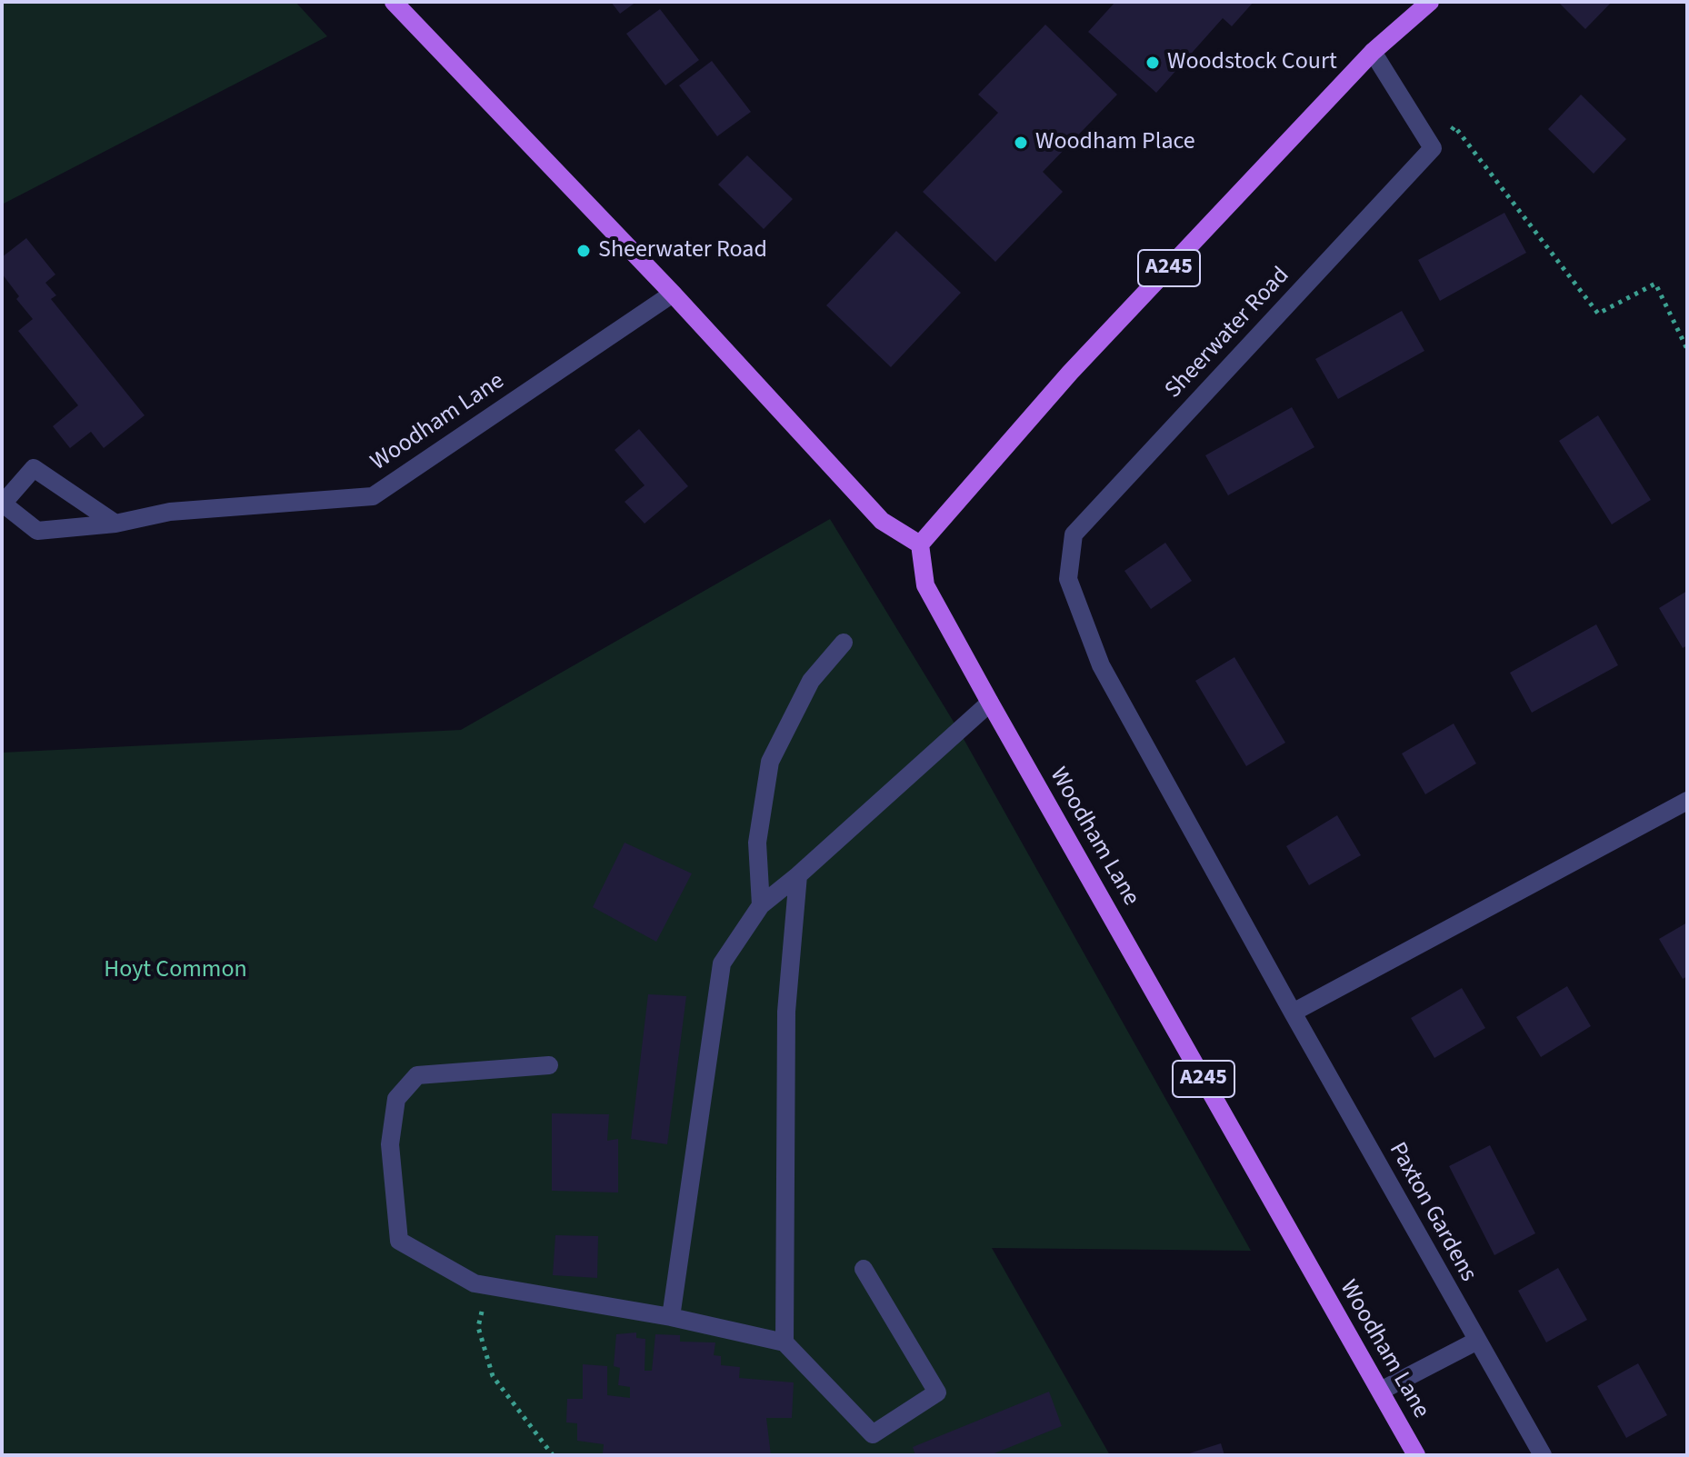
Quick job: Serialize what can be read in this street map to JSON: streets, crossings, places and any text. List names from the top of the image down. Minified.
{"streets":{"main road":["A245","Woodham Lane"],"street":["Sheerwater Road","Paxton Gardens"]},"crossings":[["A245","Woodham Lane"],["Sheerwater Road","Paxton Gardens"]],"parks":["Hoyt Common"],"places":["Woodstock Court","Woodham Place","Sheerwater Road"]}
